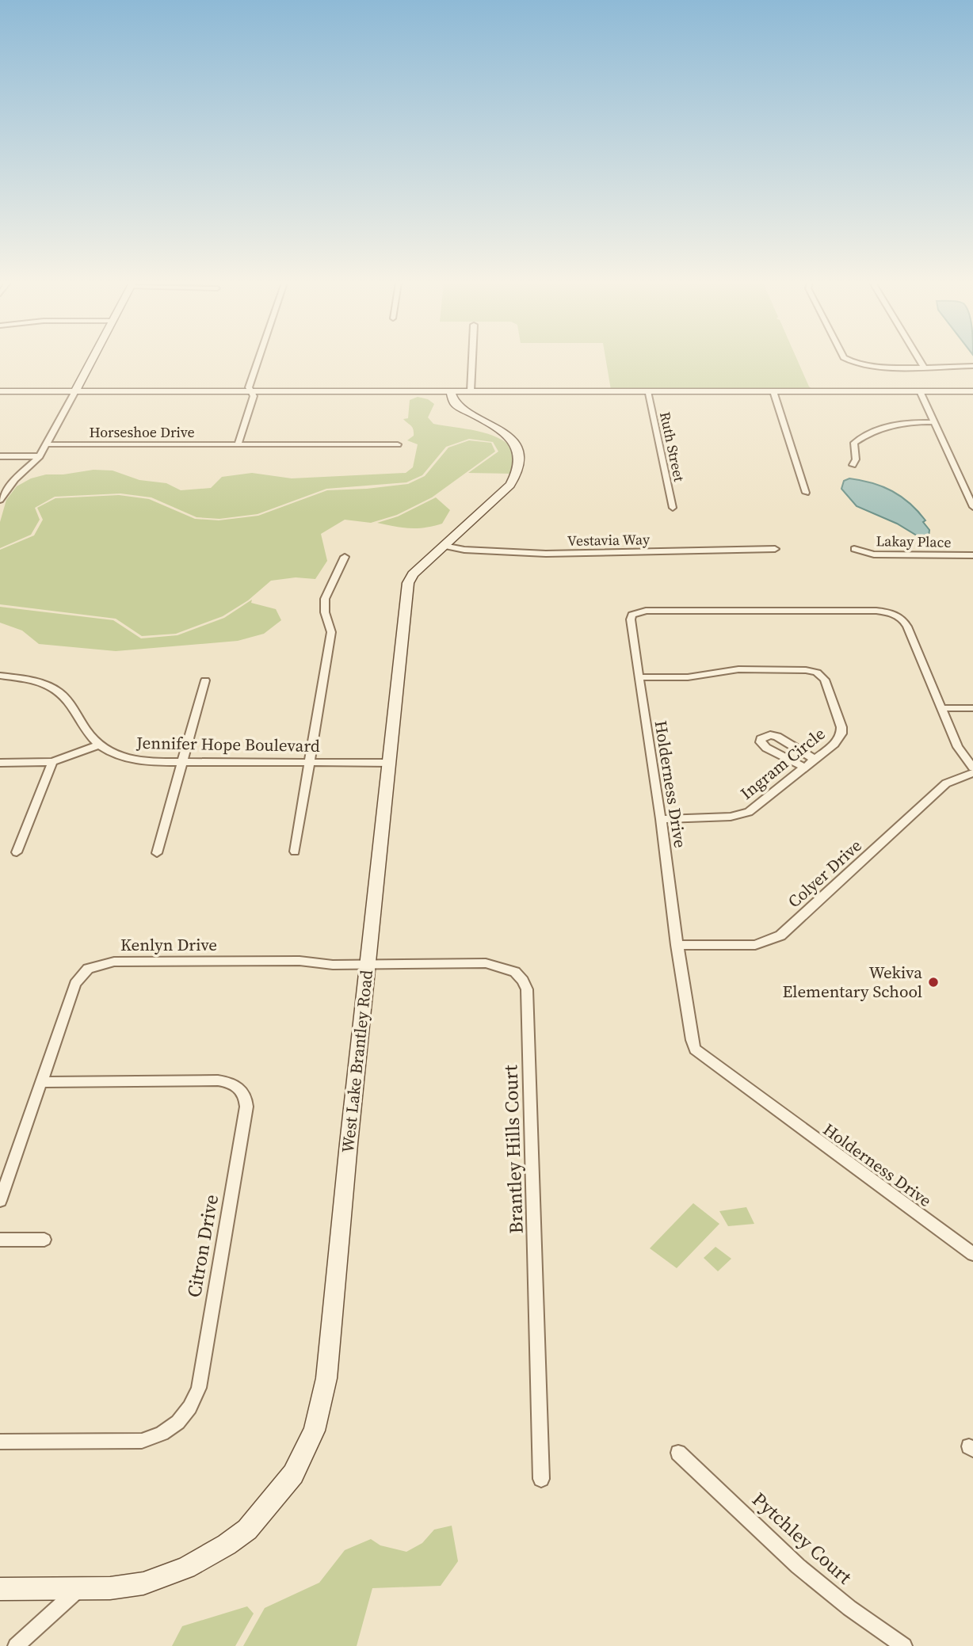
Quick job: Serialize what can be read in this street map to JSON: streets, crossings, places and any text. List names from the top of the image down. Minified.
{"streets":{"street":["Horseshoe Drive","Ruth Street","Vestavia Way","Lakay Place","Jennifer Hope Boulevard","Ingram Circle","Holderness Drive","Colyer Drive","Kenlyn Drive","West Lake Brantley Road","Brantley Hills Court","Citron Drive","Pytchley Court"]},"crossings":[["Vestavia Way","West Lake Brantley Road"],["Jennifer Hope Boulevard","West Lake Brantley Road"],["Ingram Circle","Holderness Drive"],["Holderness Drive","Colyer Drive"],["Kenlyn Drive","West Lake Brantley Road"],["Kenlyn Drive","Brantley Hills Court"],["Kenlyn Drive","Citron Drive"],["West Lake Brantley Road","Brantley Hills Court"]],"places":["Wekiva Elementary School"]}
